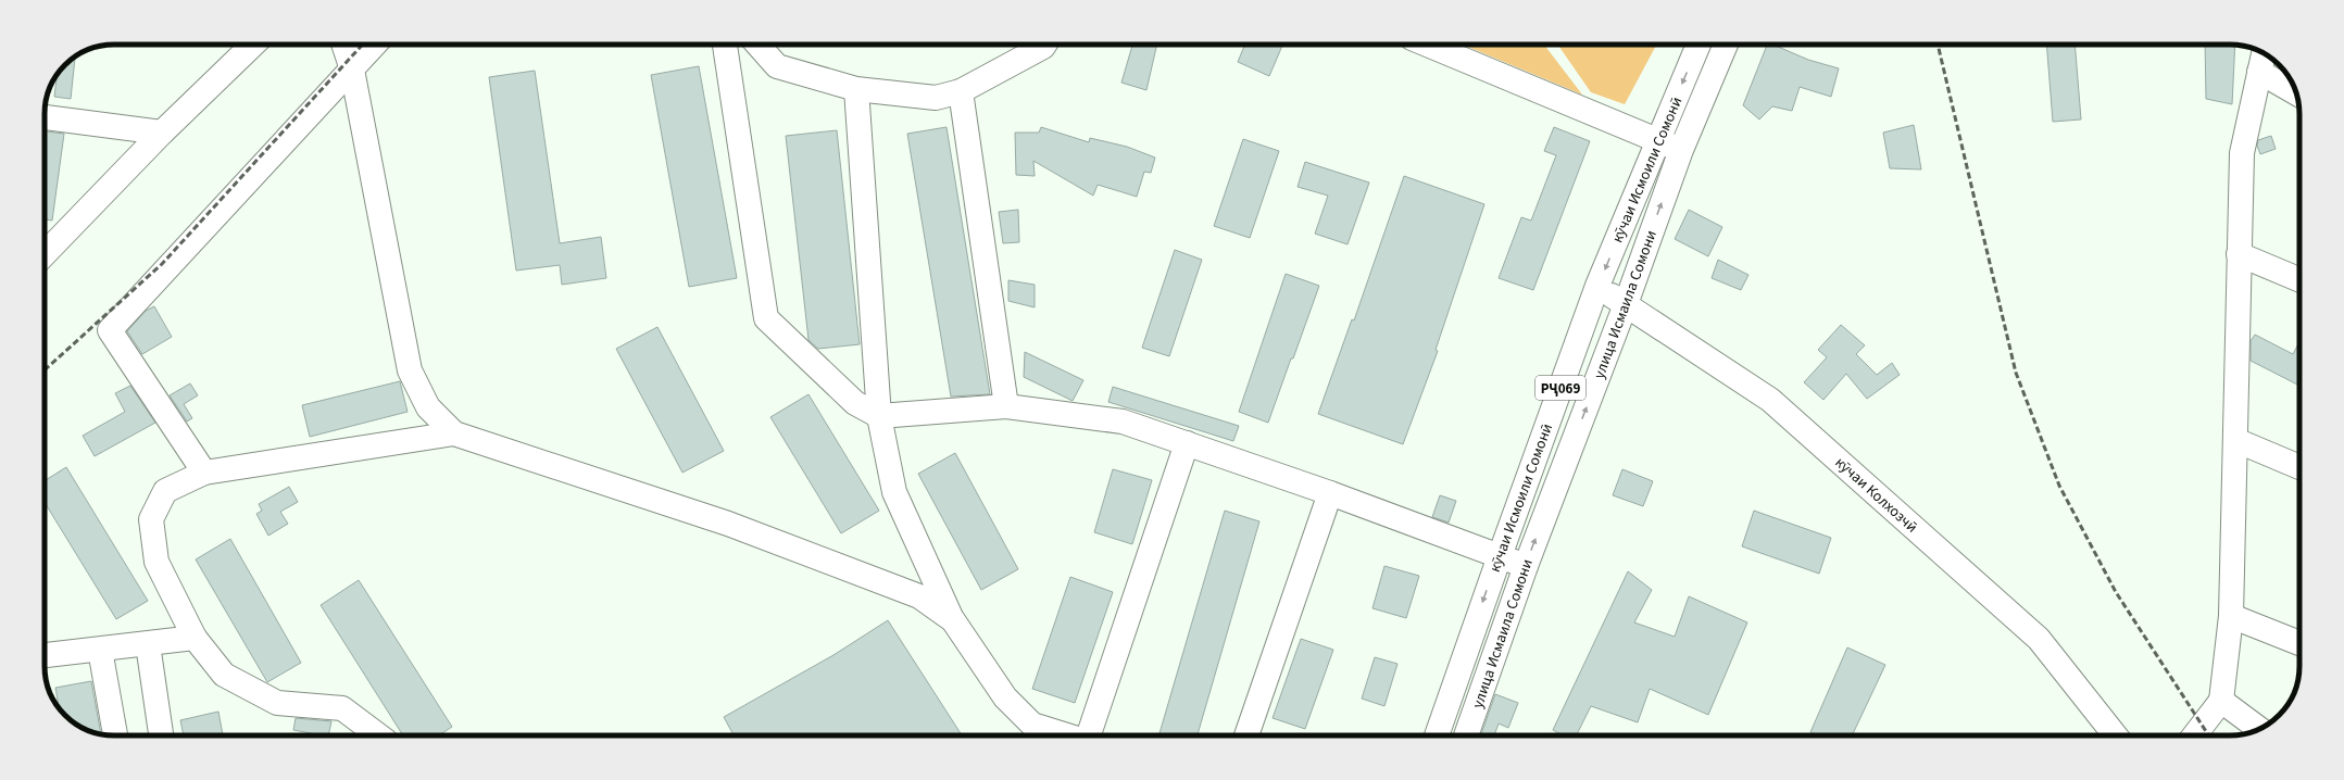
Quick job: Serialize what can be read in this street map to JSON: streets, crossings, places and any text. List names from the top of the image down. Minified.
{"streets":{"street":["кӯчаи Исмоили Сомонӣ","улица Исмаила Сомони","РҶ069","кӯчаи Колхозчӣ"]},"crossings":[["кӯчаи Исмоили Сомонӣ","кӯчаи Колхозчӣ"],["улица Исмаила Сомони","кӯчаи Колхозчӣ"]],"one_way":["улица Исмаила Сомони"]}
